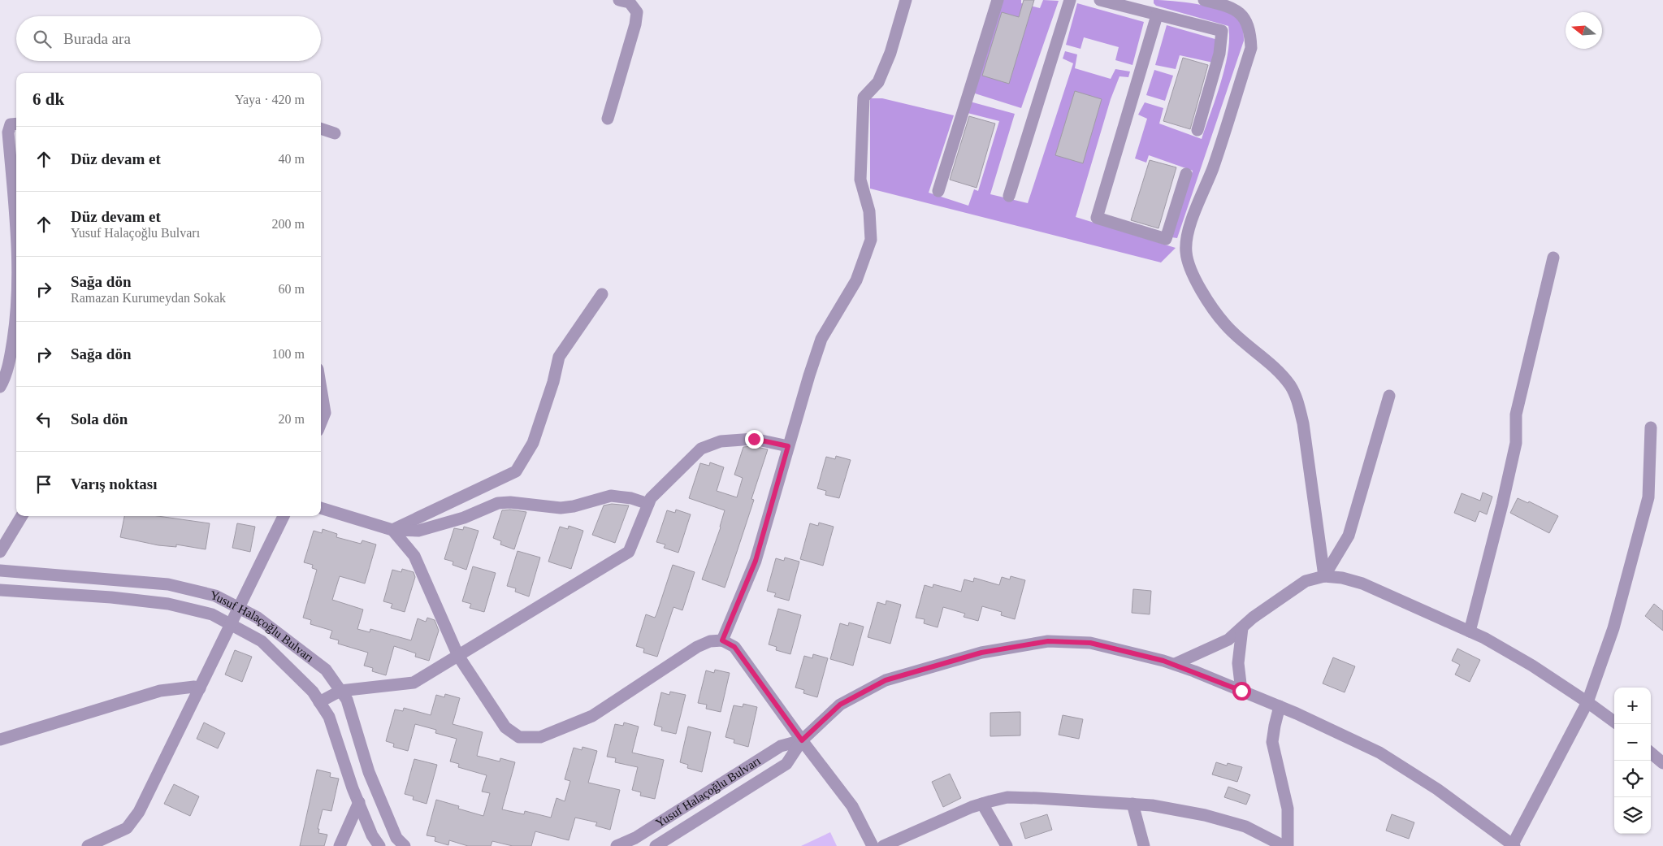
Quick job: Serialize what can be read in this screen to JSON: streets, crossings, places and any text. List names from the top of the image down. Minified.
{"streets":{"street":["Yusuf Halaçoğlu Bulvarı"]},"north":"left","page":{"search":"Burada ara","heading":["6 dk","Yaya · 420 m"],"list":[["Düz devam et","40 m"],["Düz devam et","Yusuf Halaçoğlu Bulvarı","200 m"],["Sağa dön","Ramazan Kurumeydan Sokak","60 m"],["Sağa dön","100 m"],["Sola dön","20 m"],"Varış noktası"],"map_buttons":["+","−"]}}
